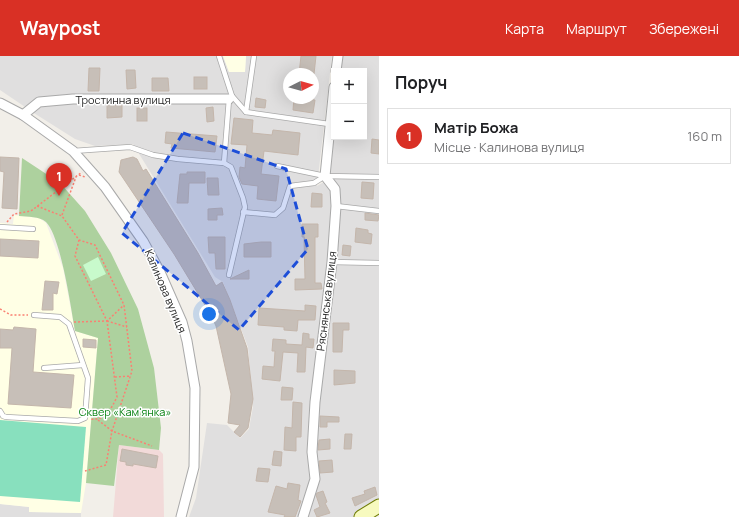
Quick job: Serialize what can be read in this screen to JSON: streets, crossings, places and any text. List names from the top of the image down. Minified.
{"streets":{"street":["Тростинна вулиця","Калинова вулиця","Ряснянська вулиця"]},"crossings":[["Тростинна вулиця","Калинова вулиця"]],"parks":["Сквер «Кам'янка»"],"north":"right","page":{"header":"Waypost","nav":["Карта","Маршрут","Збережені"],"heading":"Поруч","map_buttons":["+","−"],"list":[{"mark":"1","name":"Матір Божа","note":"Місце · Калинова вулиця","value":"160 m"}],"pins":"1"}}
